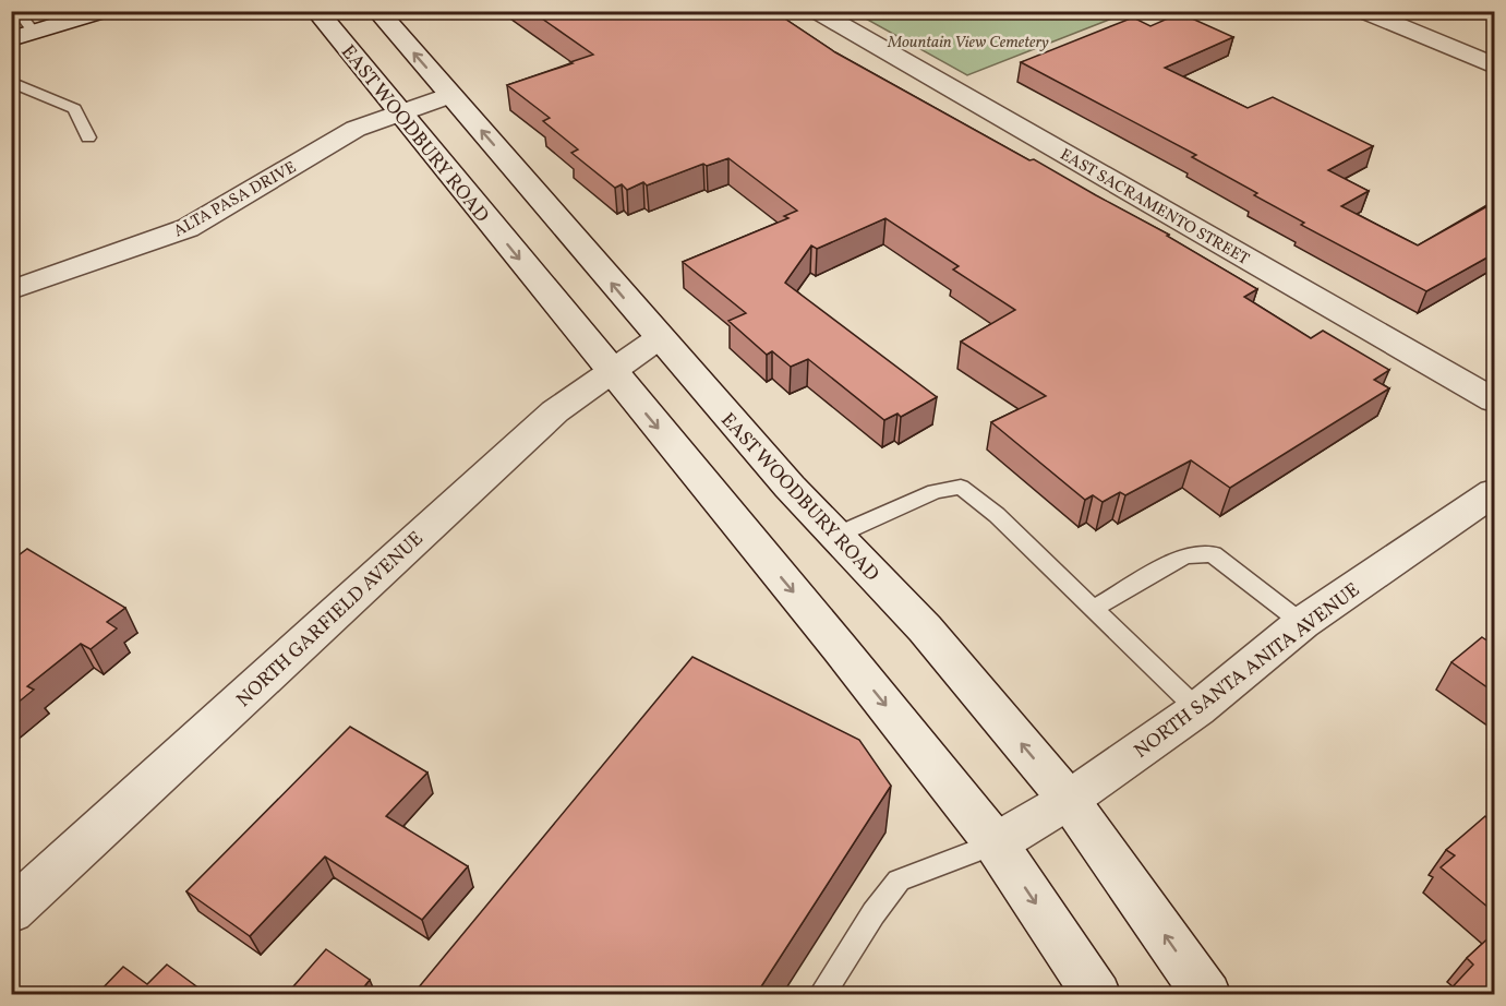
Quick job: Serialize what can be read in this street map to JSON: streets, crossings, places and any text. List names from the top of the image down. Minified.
{"streets":{"street":["EAST WOODBURY ROAD","ALTA PASA DRIVE","EAST SACRAMENTO STREET","NORTH GARFIELD AVENUE","NORTH SANTA ANITA AVENUE"]},"crossings":[["EAST WOODBURY ROAD","ALTA PASA DRIVE"],["EAST WOODBURY ROAD","NORTH GARFIELD AVENUE"],["EAST WOODBURY ROAD","NORTH SANTA ANITA AVENUE"]],"parks":["Mountain View Cemetery"]}
